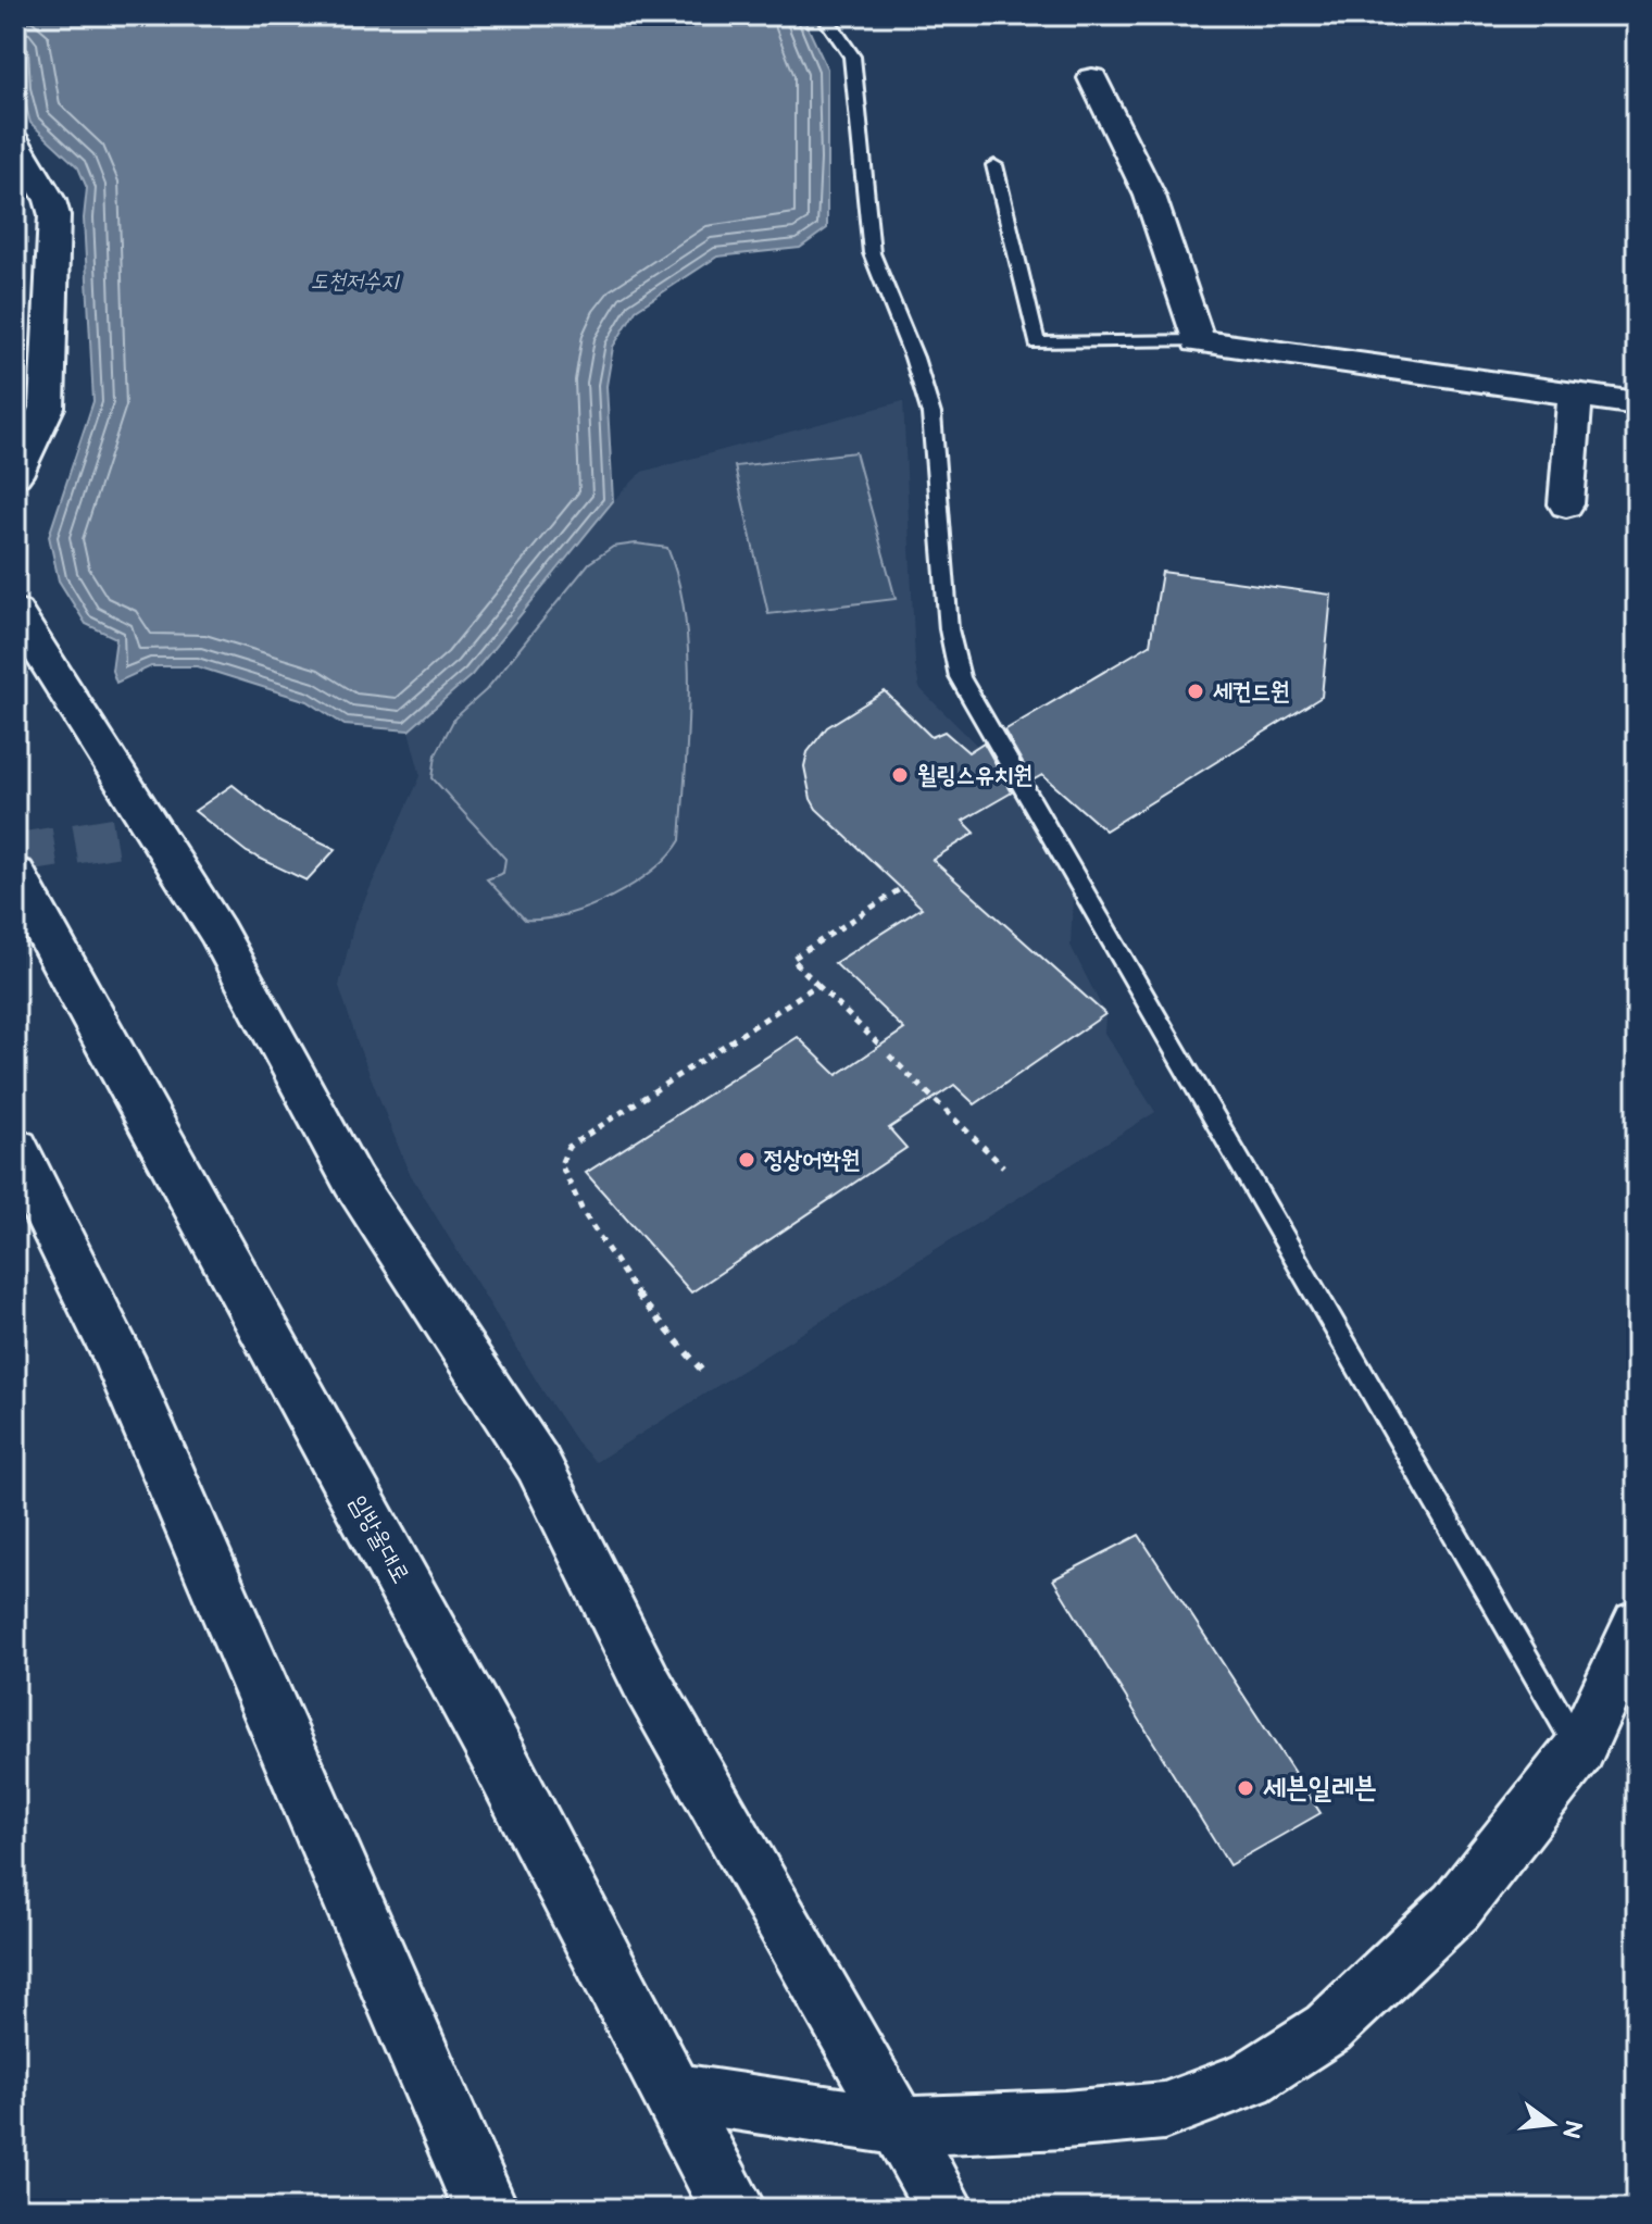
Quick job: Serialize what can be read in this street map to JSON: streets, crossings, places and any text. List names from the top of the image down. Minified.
{"streets":{"main road":["임방울대로"]},"water":["도천저수지"],"places":["세컨드원","윌링스유치원","정상어학원","세븐일레븐"],"north":"right"}
